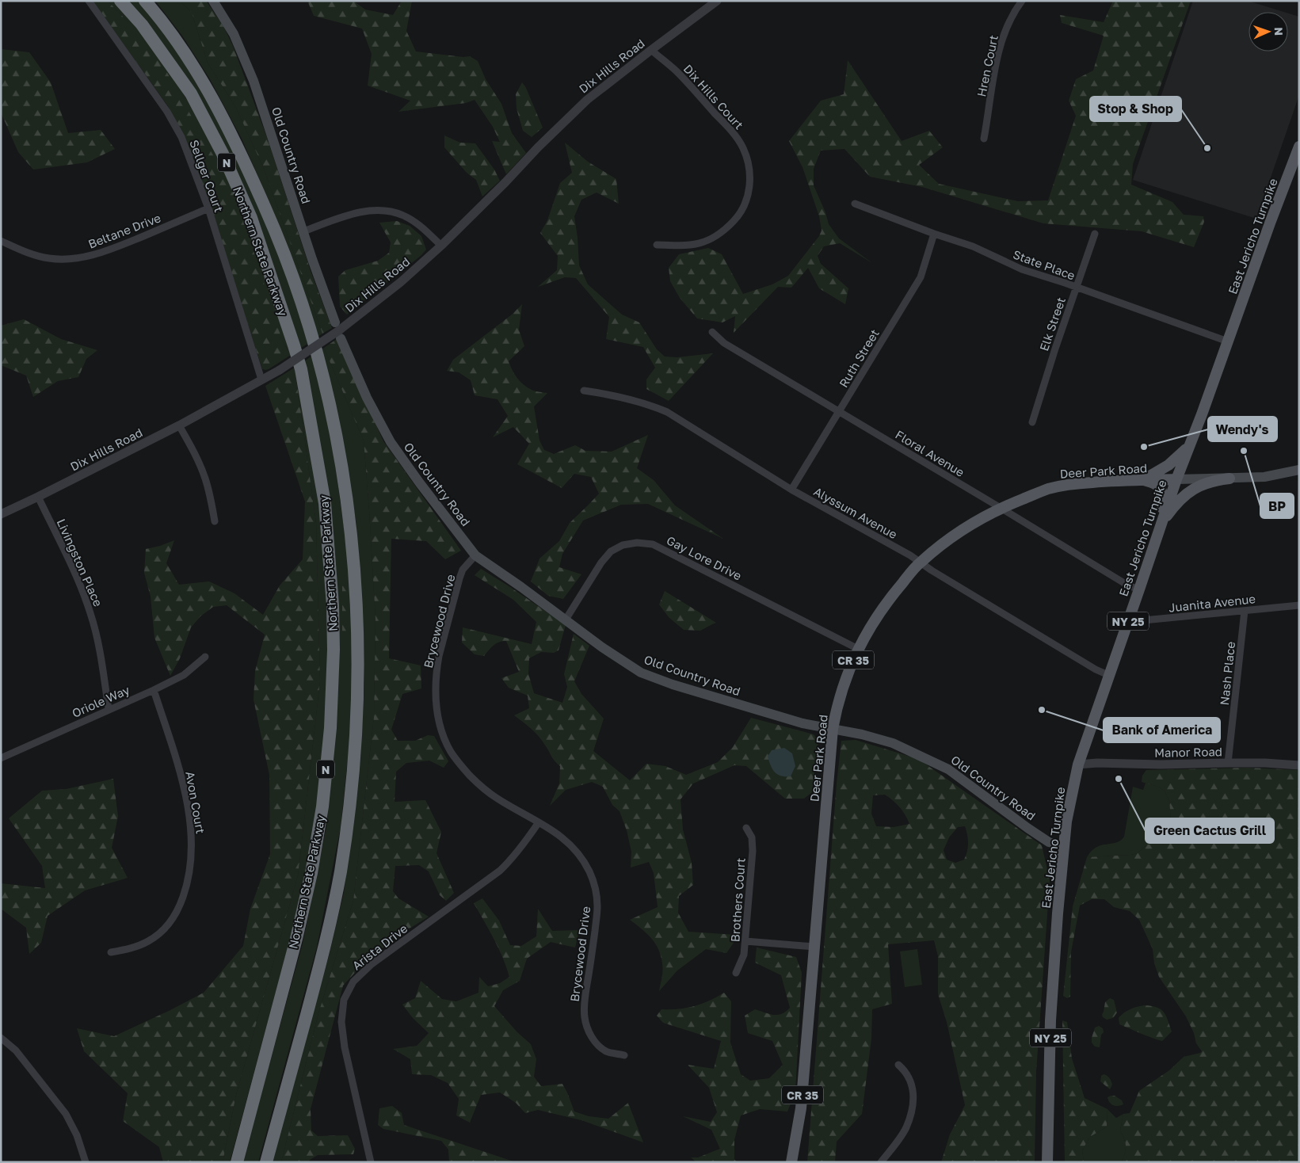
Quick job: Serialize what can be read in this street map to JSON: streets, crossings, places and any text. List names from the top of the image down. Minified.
{"streets":{"highway":["N","Northern State Parkway"],"main road":["Old Country Road","East Jericho Turnpike","Deer Park Road","NY 25","CR 35"],"street":["Dix Hills Road","Hren Court","Dix Hills Court","Sellger Court","Beltane Drive","State Place","Elk Street","Ruth Street","Floral Avenue","Alyssum Avenue","Gay Lore Drive","Livingston Place","Juanita Avenue","Brycewood Drive","Nash Place","Oriole Way","Manor Road","Avon Court","Brothers Court","Arista Drive"]},"crossings":[["Dix Hills Road","Dix Hills Court"],["Dix Hills Road","Sellger Court"],["Dix Hills Road","Livingston Place"],["Old Country Road","East Jericho Turnpike"],["Old Country Road","Deer Park Road"],["Old Country Road","Gay Lore Drive"],["Old Country Road","Brycewood Drive"],["Sellger Court","Beltane Drive"],["East Jericho Turnpike","State Place"],["East Jericho Turnpike","Floral Avenue"],["East Jericho Turnpike","Deer Park Road"],["East Jericho Turnpike","Alyssum Avenue"],["East Jericho Turnpike","Juanita Avenue"],["East Jericho Turnpike","CR 35"],["East Jericho Turnpike","Manor Road"],["State Place","Elk Street"],["State Place","Ruth Street"],["Ruth Street","Floral Avenue"],["Ruth Street","Alyssum Avenue"],["Floral Avenue","Deer Park Road"],["Deer Park Road","Alyssum Avenue"],["Deer Park Road","Gay Lore Drive"],["Deer Park Road","CR 35"],["Livingston Place","Oriole Way"],["Juanita Avenue","Nash Place"],["Brycewood Drive","Arista Drive"],["Nash Place","Manor Road"],["Oriole Way","Avon Court"]],"places":["Stop & Shop","Wendy's","BP","Bank of America","Green Cactus Grill"],"north":"right"}
